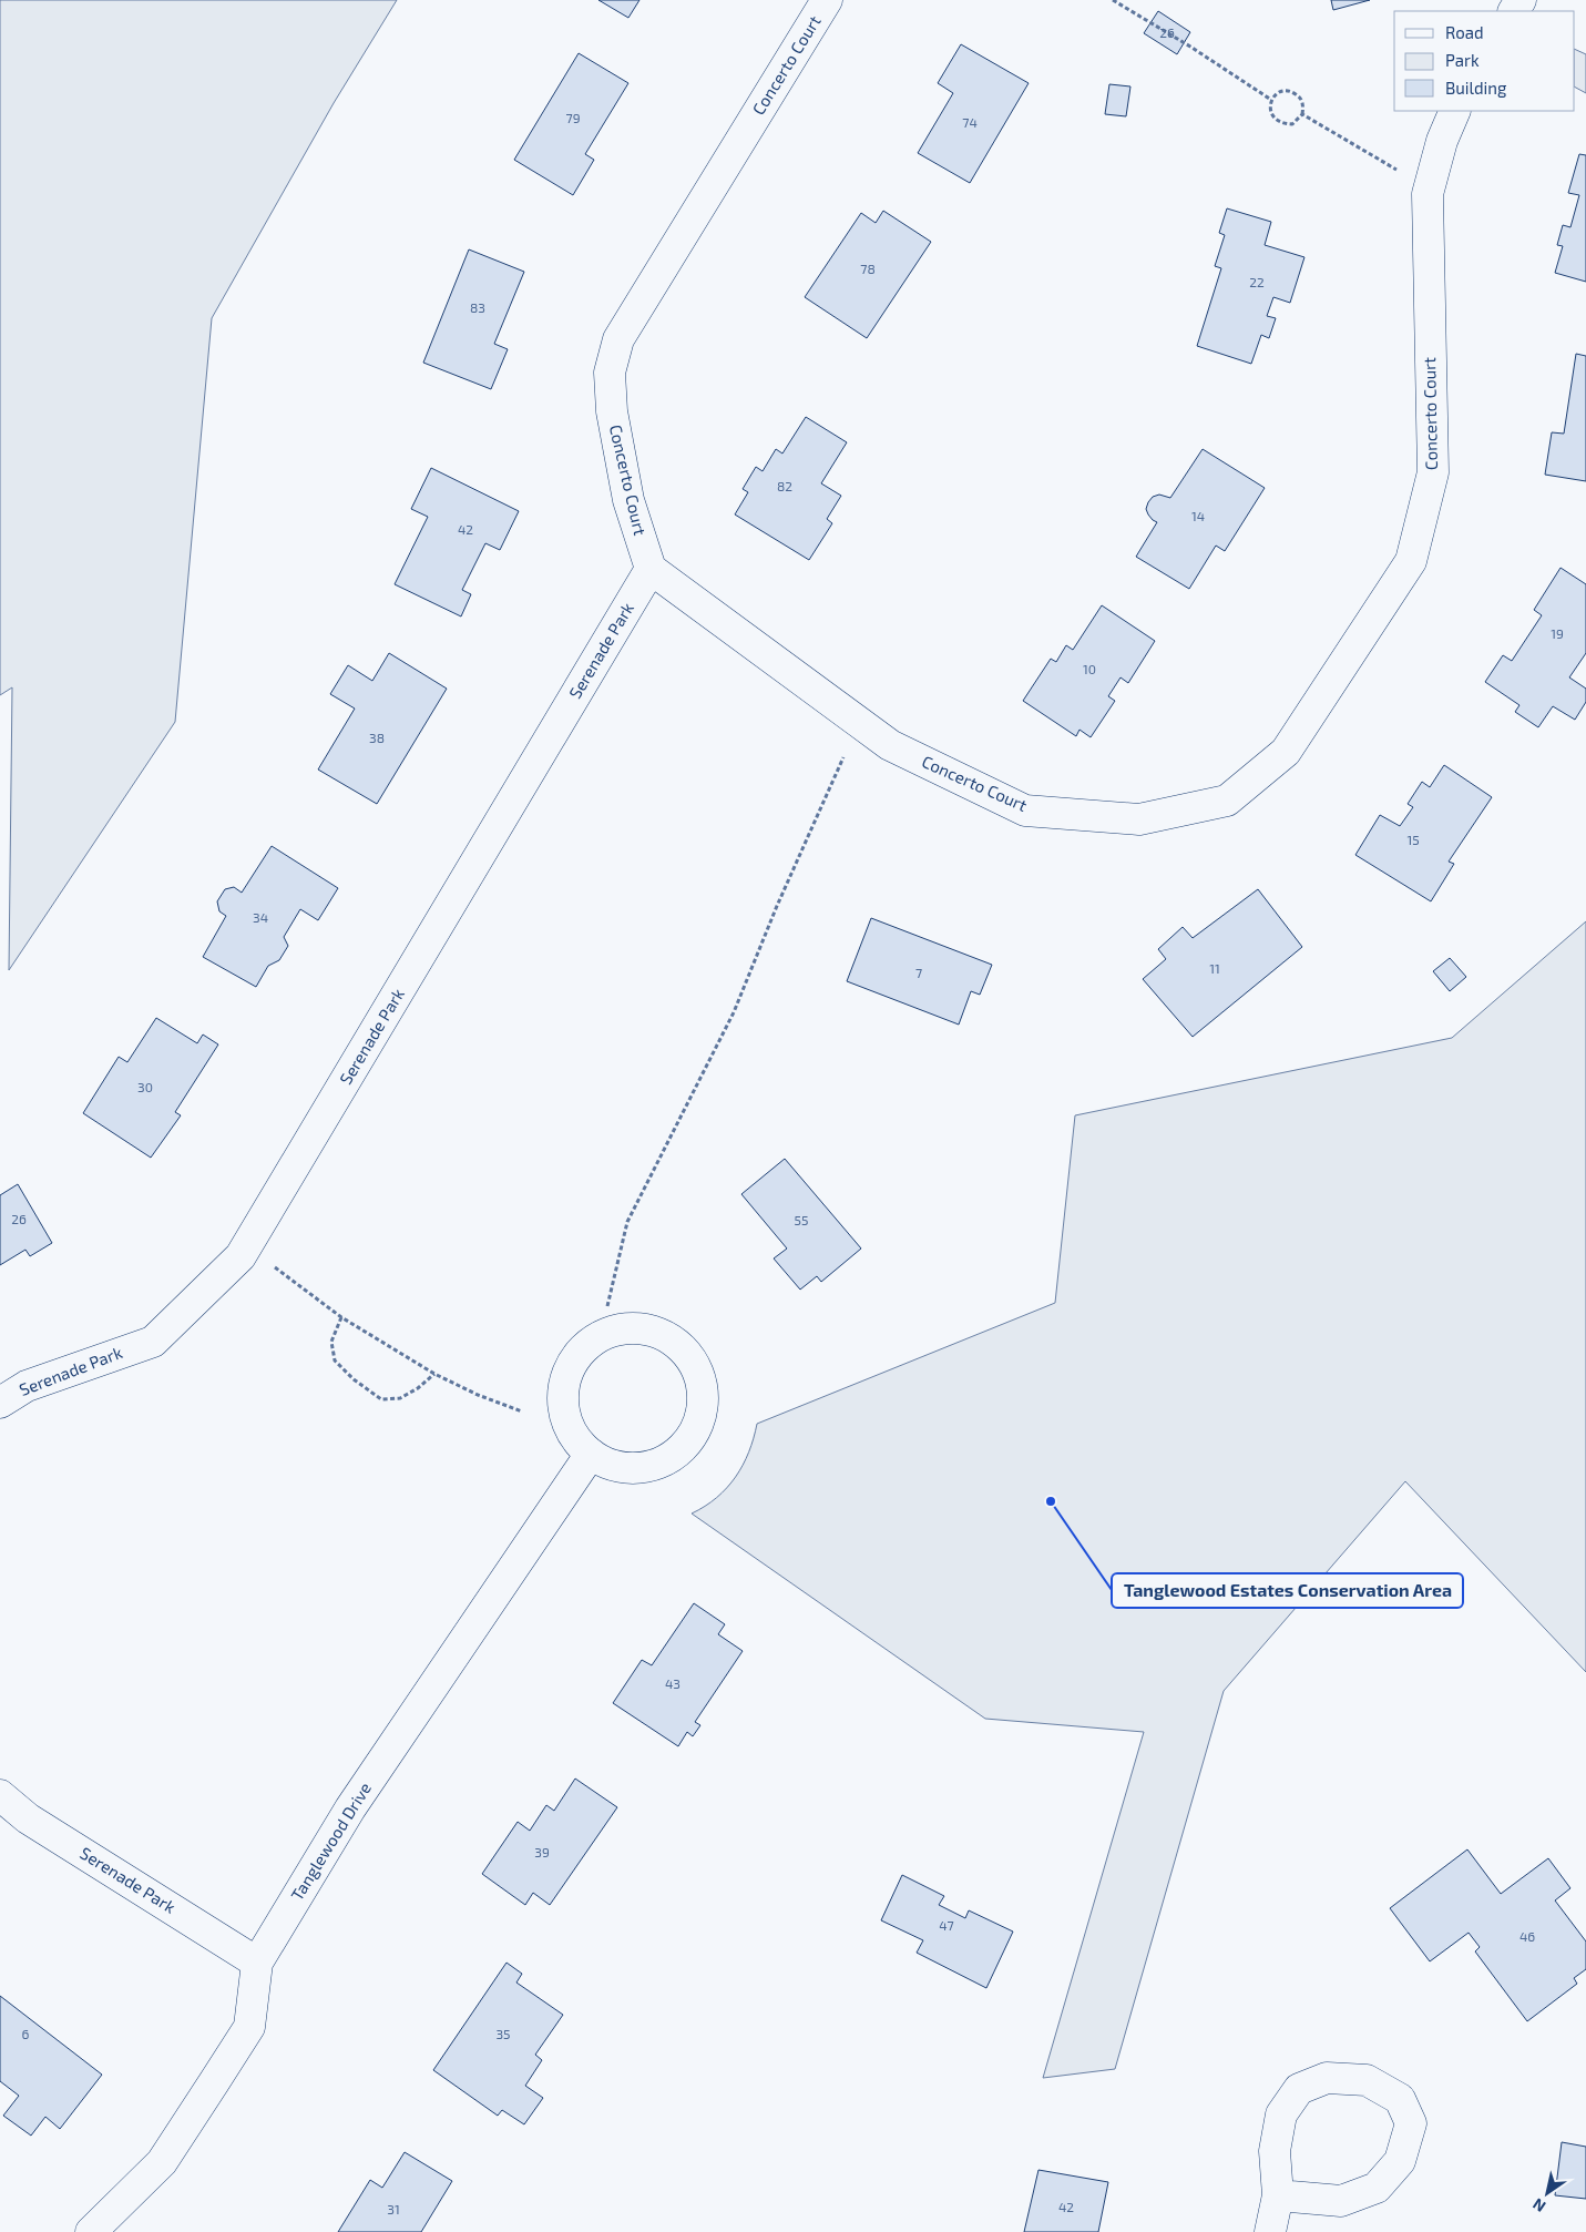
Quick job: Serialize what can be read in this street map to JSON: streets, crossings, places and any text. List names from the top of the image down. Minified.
{"streets":{"street":["Concerto Court","Serenade Park","Tanglewood Drive"]},"crossings":[["Concerto Court","Serenade Park"],["Serenade Park","Tanglewood Drive"]],"places":["Tanglewood Estates Conservation Area"],"house_numbers":["26","79","74","78","22","83","82","14","42","19","10","38","15","34","11","7","30","26","55","43","39","47","46","6","35","42","31"],"legend":["Road","Park","Building"],"north":"bottom left"}
